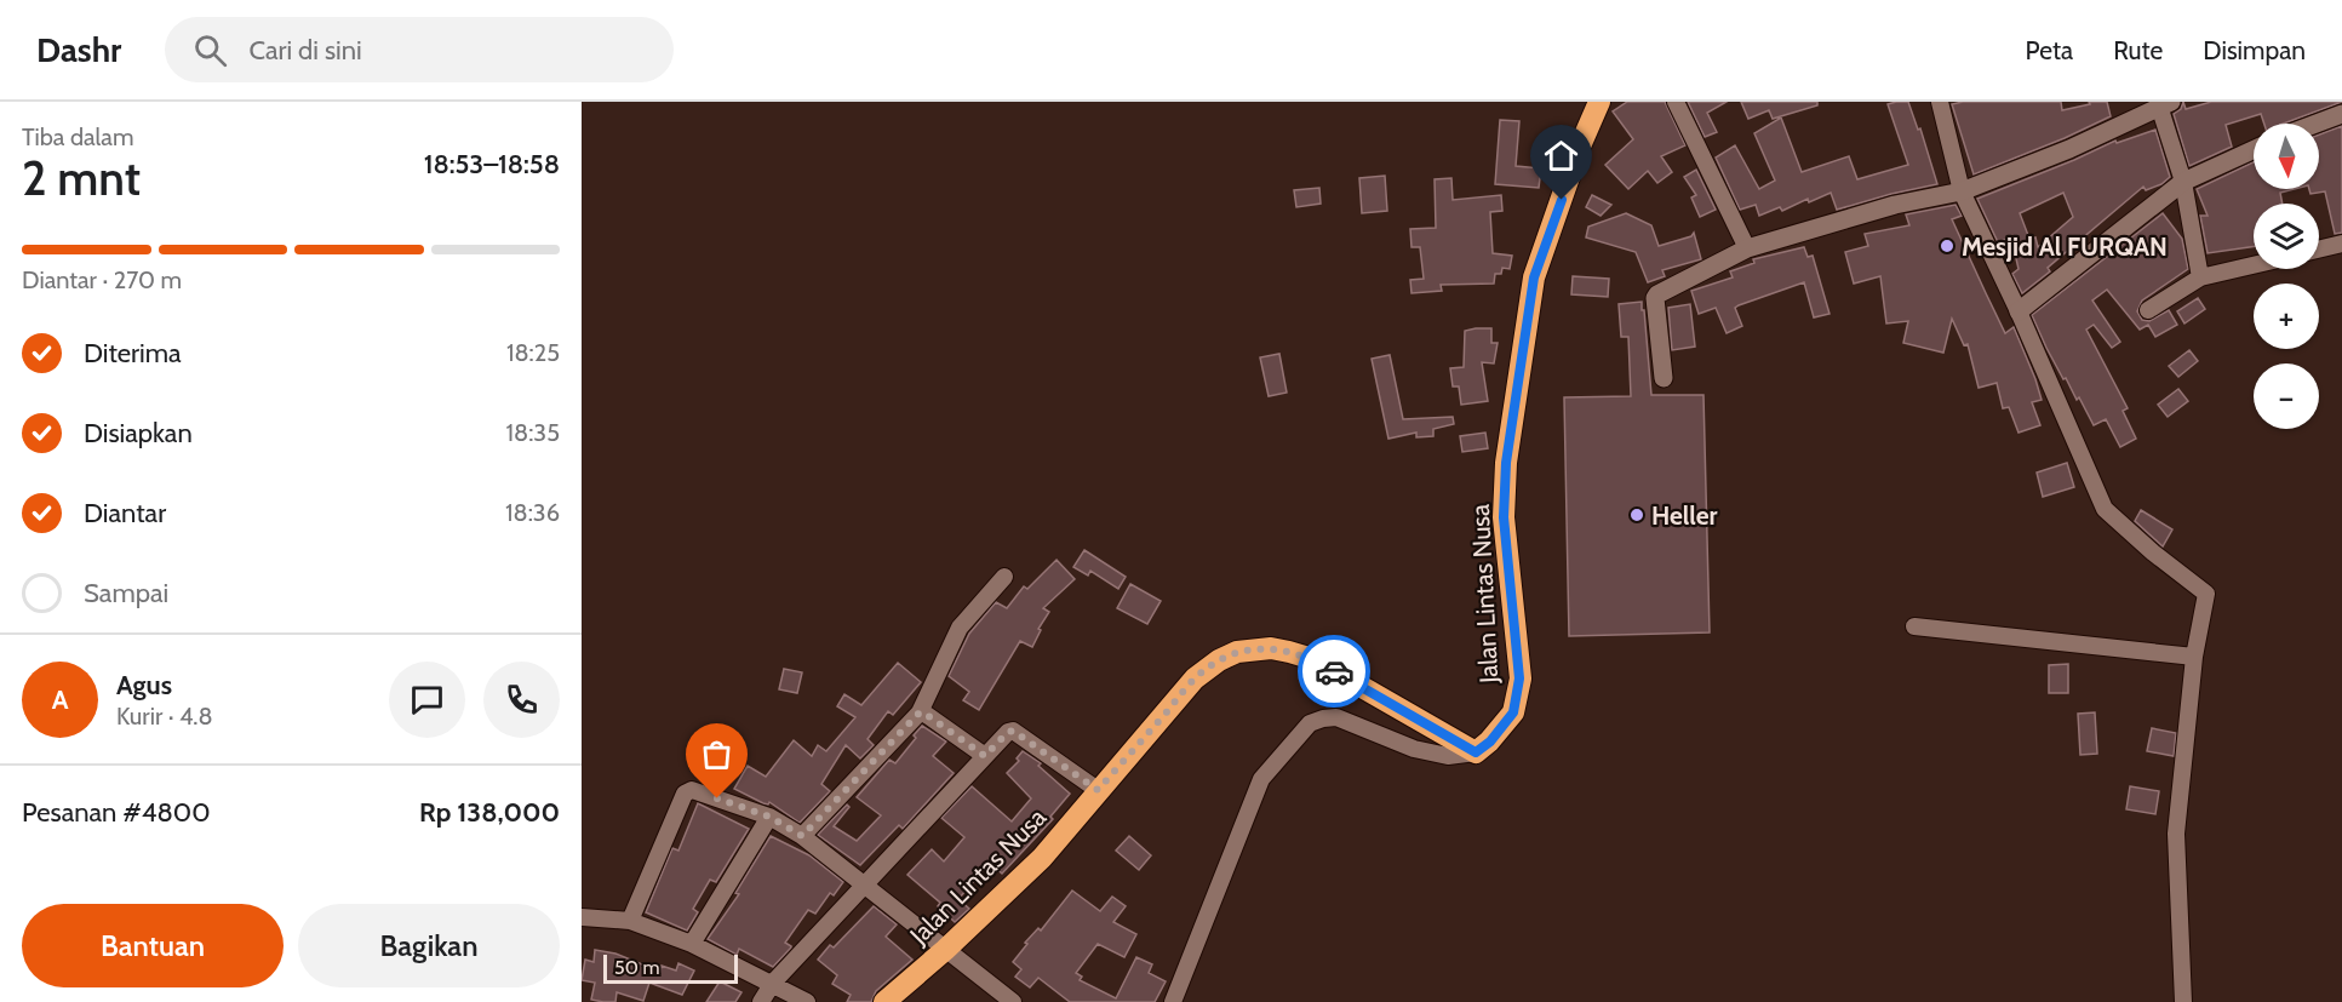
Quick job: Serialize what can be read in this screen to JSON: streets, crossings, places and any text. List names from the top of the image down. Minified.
{"streets":{"highway":["Jalan Lintas Nusa"]},"places":["Mesjid Al FURQAN","Heller"],"scale_bar":"50 m","north":"bottom","page":{"header":"Dashr","search":"Cari di sini","nav":["Peta","Rute","Disimpan"],"heading":["2 mnt","Tiba dalam","18:53–18:58"],"panel":["Agus","Kurir · 4.8","Pesanan #4800","Rp 138,000"],"map_buttons":["+","−"],"bar":"Diantar · 270 m","list":[["Diterima","18:25"],["Disiapkan","18:35"],["Diantar","18:36"],"Sampai"],"round":"A","buttons":["Bantuan","Bagikan"],"scale":"50 m"}}
